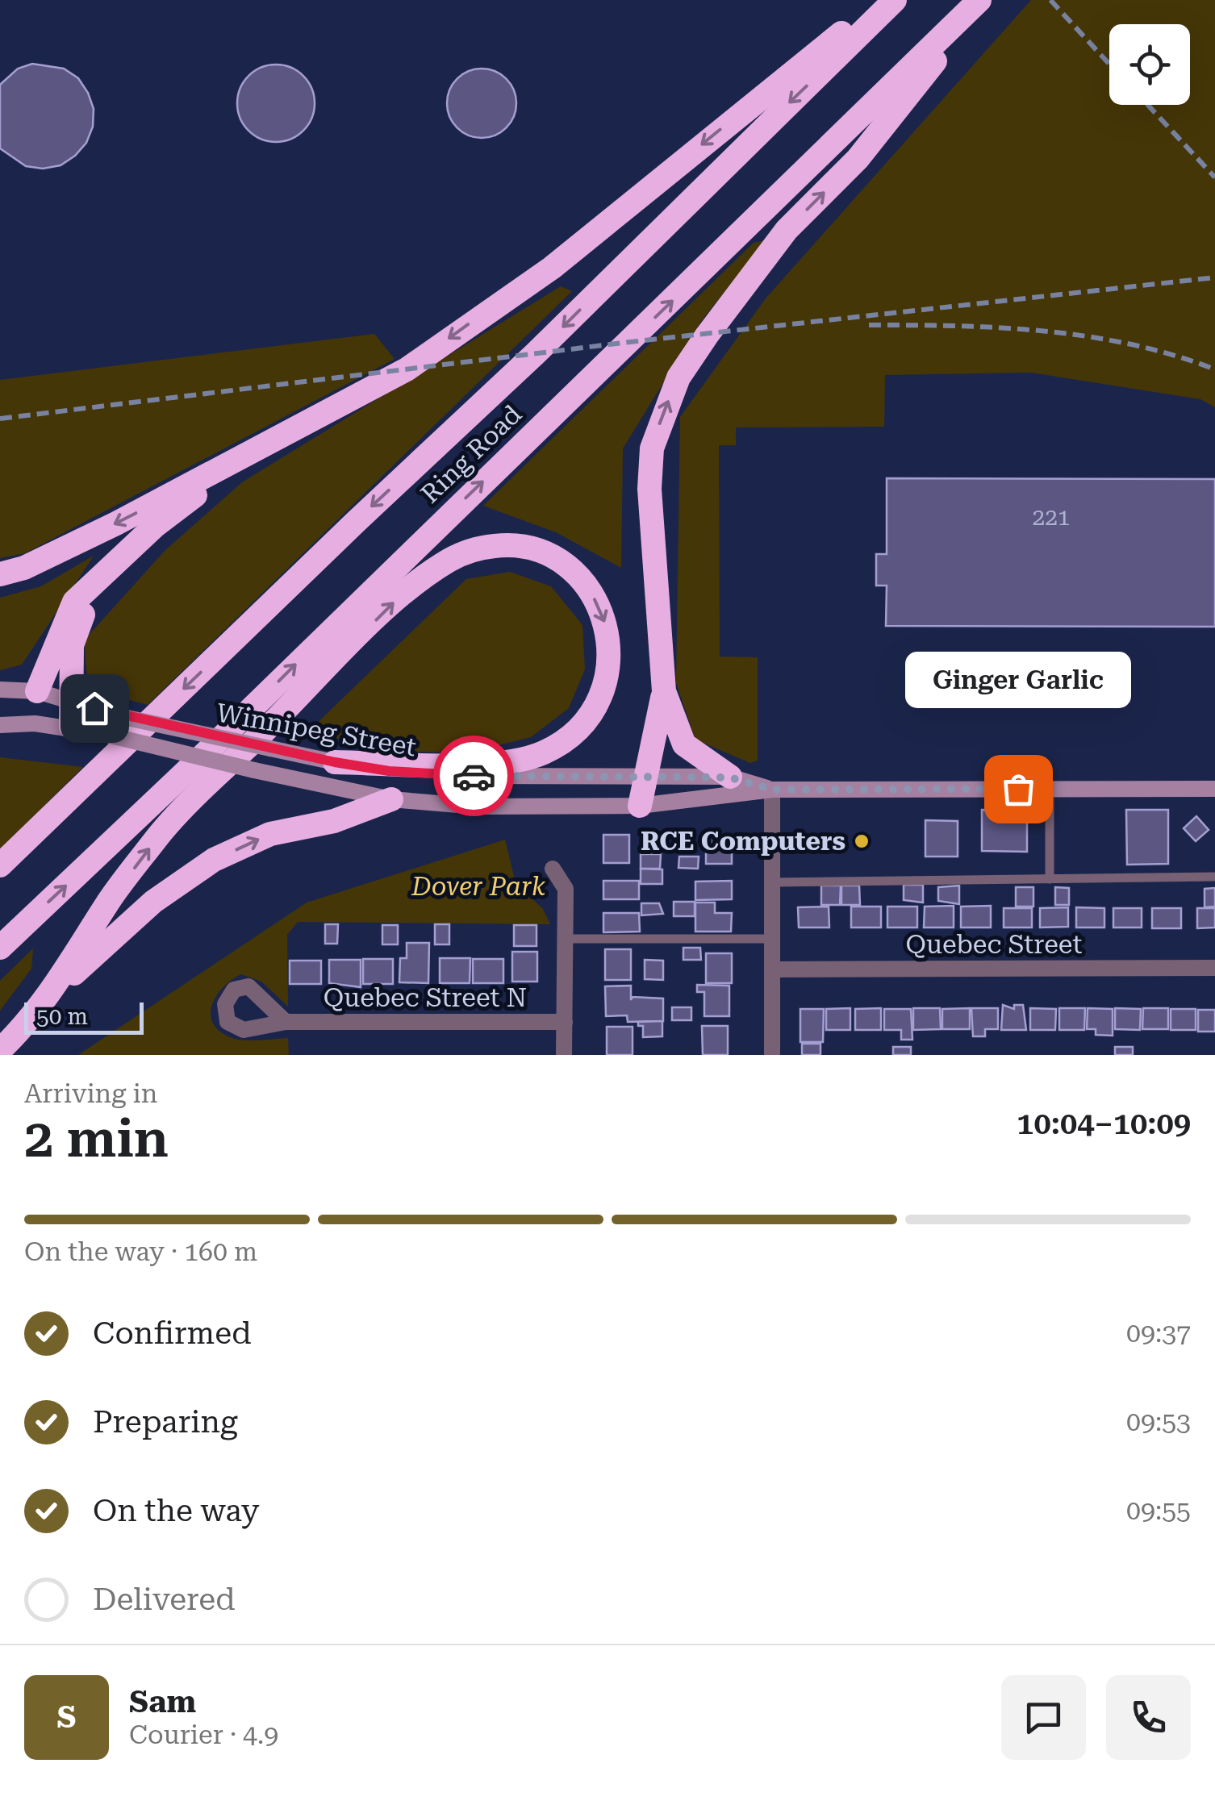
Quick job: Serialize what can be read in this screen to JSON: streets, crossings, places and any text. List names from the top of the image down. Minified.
{"streets":{"highway":["Ring Road"],"main road":["Winnipeg Street"],"street":["Quebec Street","Quebec Street N"]},"parks":["Dover Park"],"places":["Ginger Garlic","RCE Computers"],"house_numbers":["221"],"scale_bar":"50 m","page":{"bubble":"Ginger Garlic","scale":"50 m","heading":["2 min","Arriving in","10:04–10:09"],"panel":["Sam","Courier · 4.9"],"bar":"On the way · 160 m","list":[["Confirmed","09:37"],["Preparing","09:53"],["On the way","09:55"],"Delivered"],"round":"S"}}
